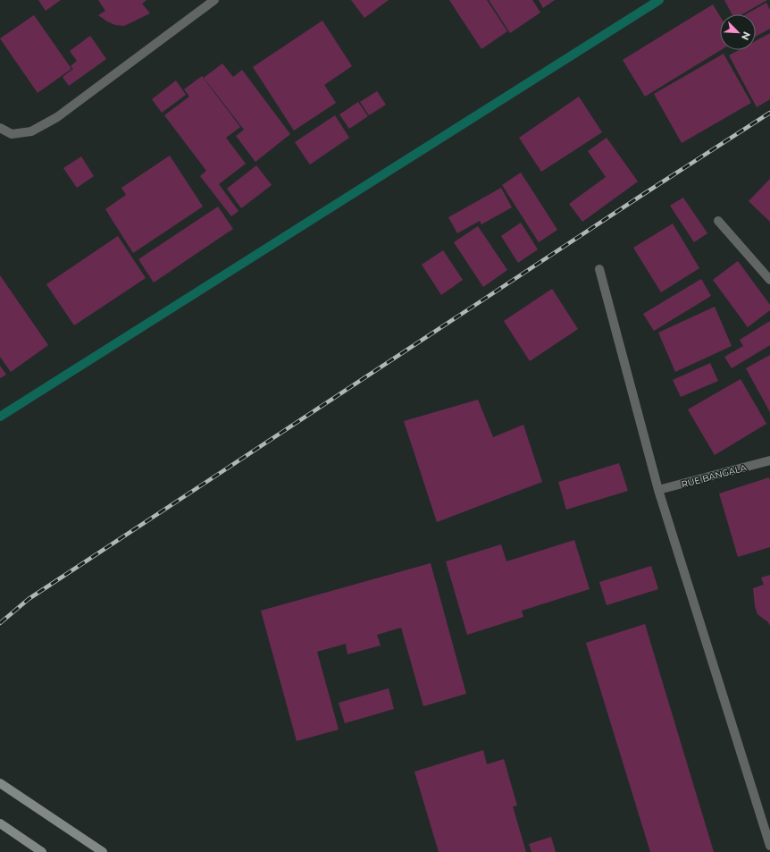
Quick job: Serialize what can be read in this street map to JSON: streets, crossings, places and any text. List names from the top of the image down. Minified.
{"streets":{"street":["RUE BANGALA"]},"north":"bottom right"}
